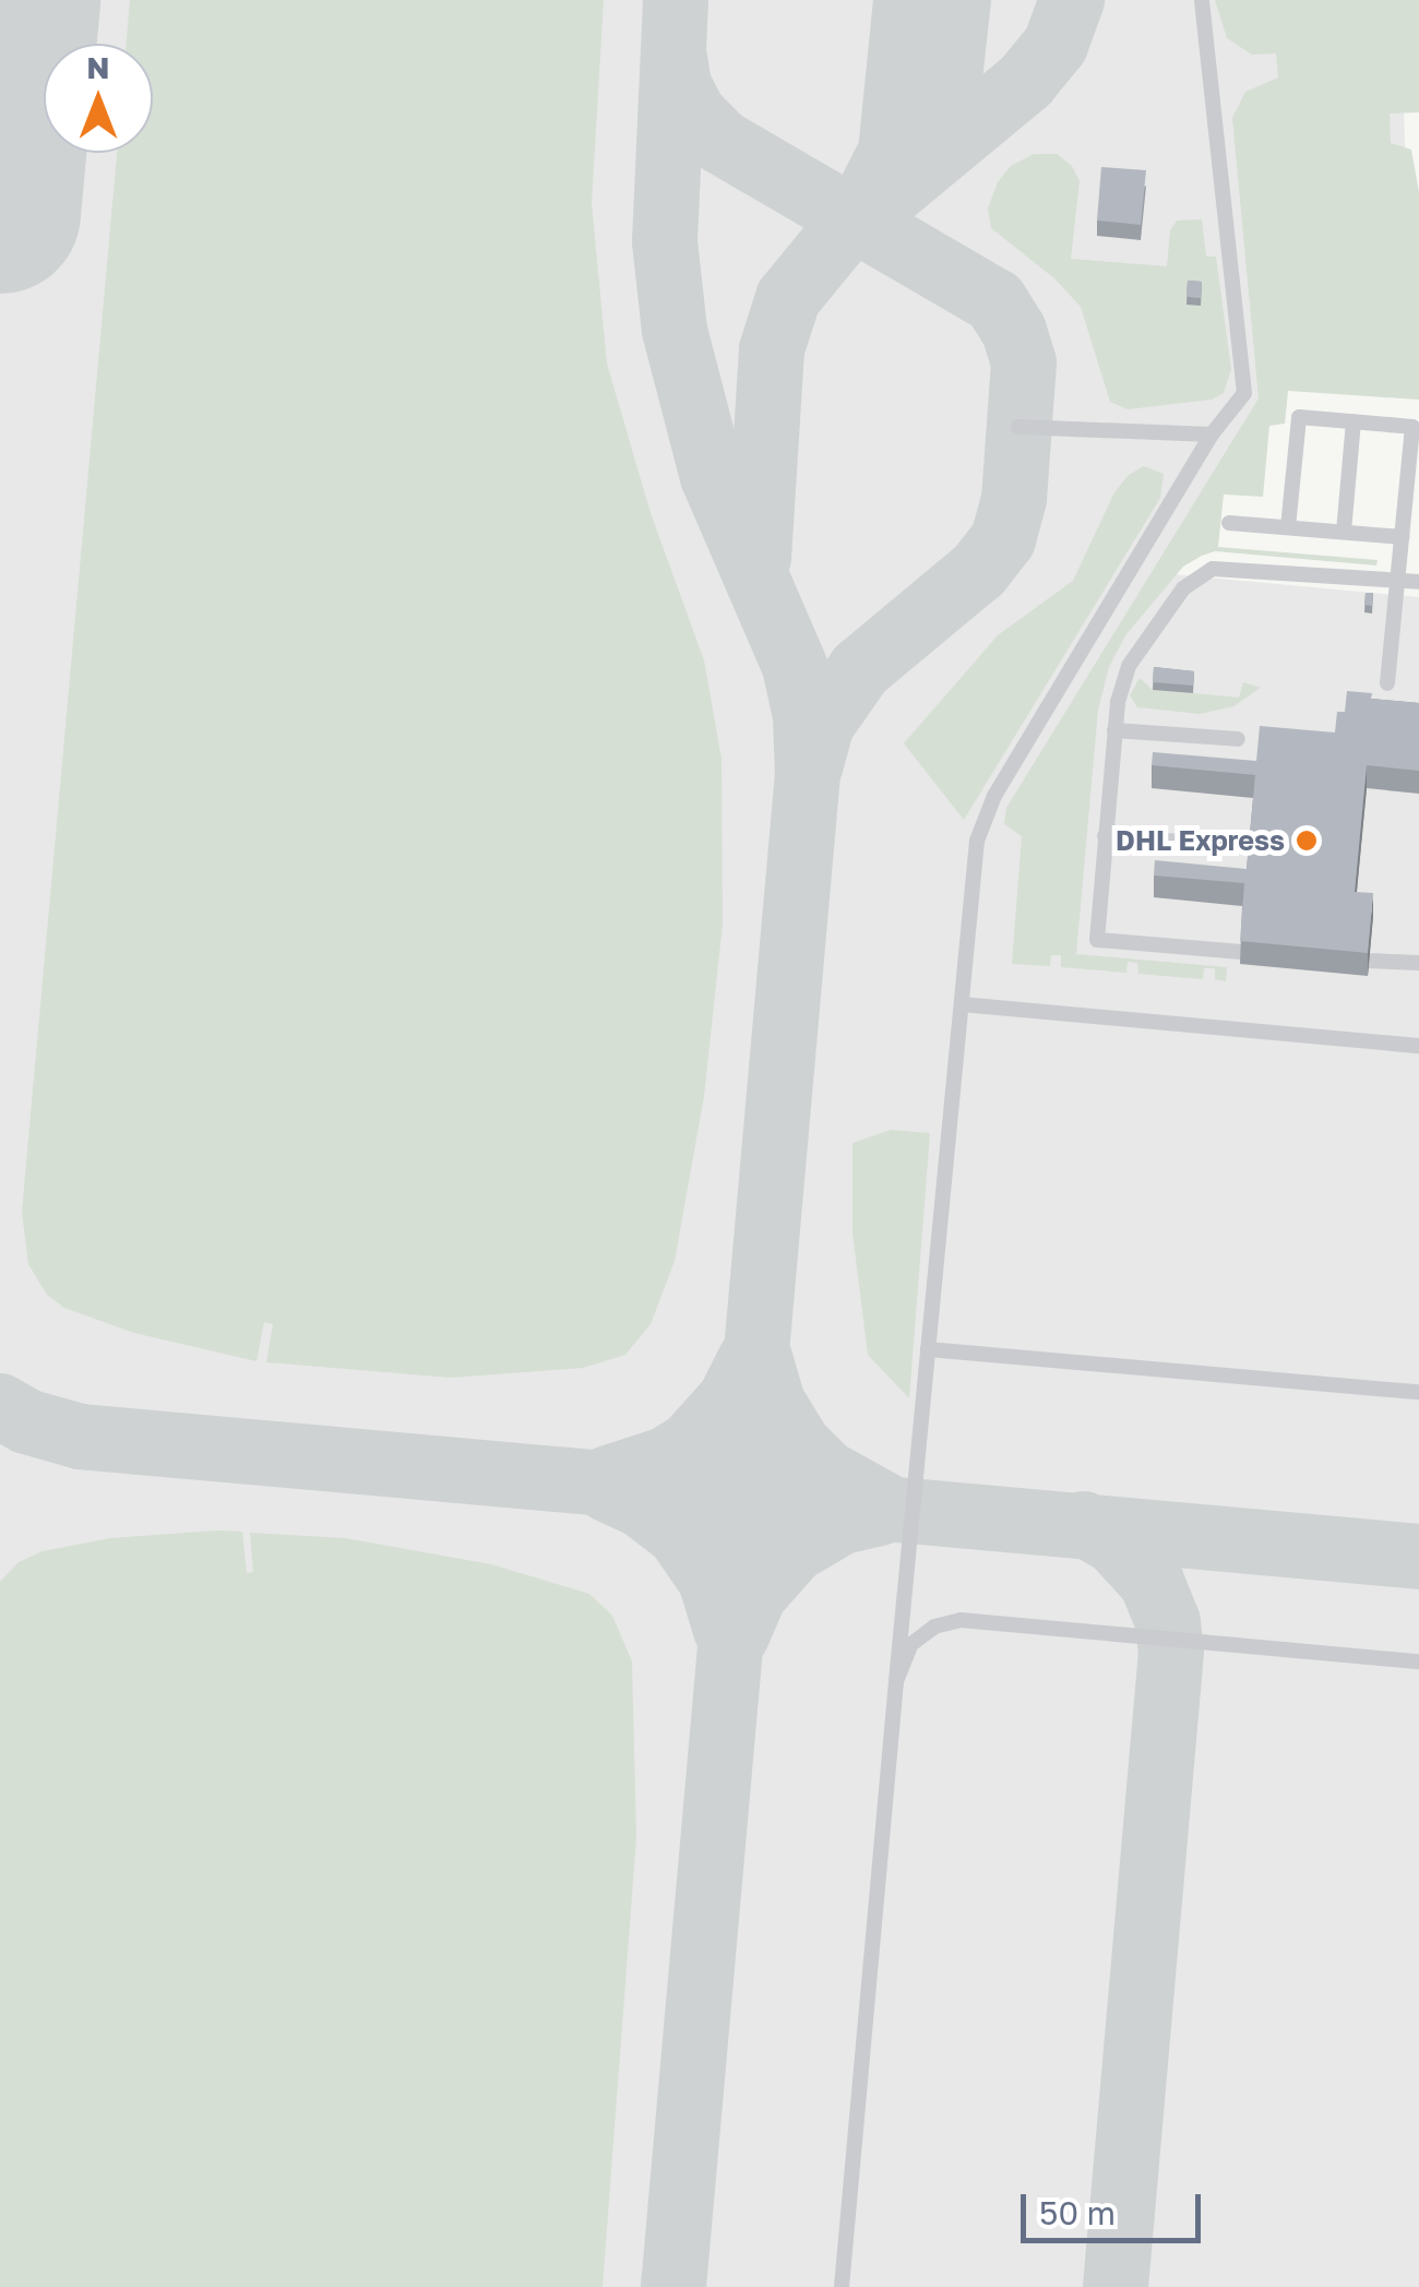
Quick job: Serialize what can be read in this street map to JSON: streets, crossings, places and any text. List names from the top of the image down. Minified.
{"places":["DHL Express"],"scale_bar":"50 m","north":"top"}
